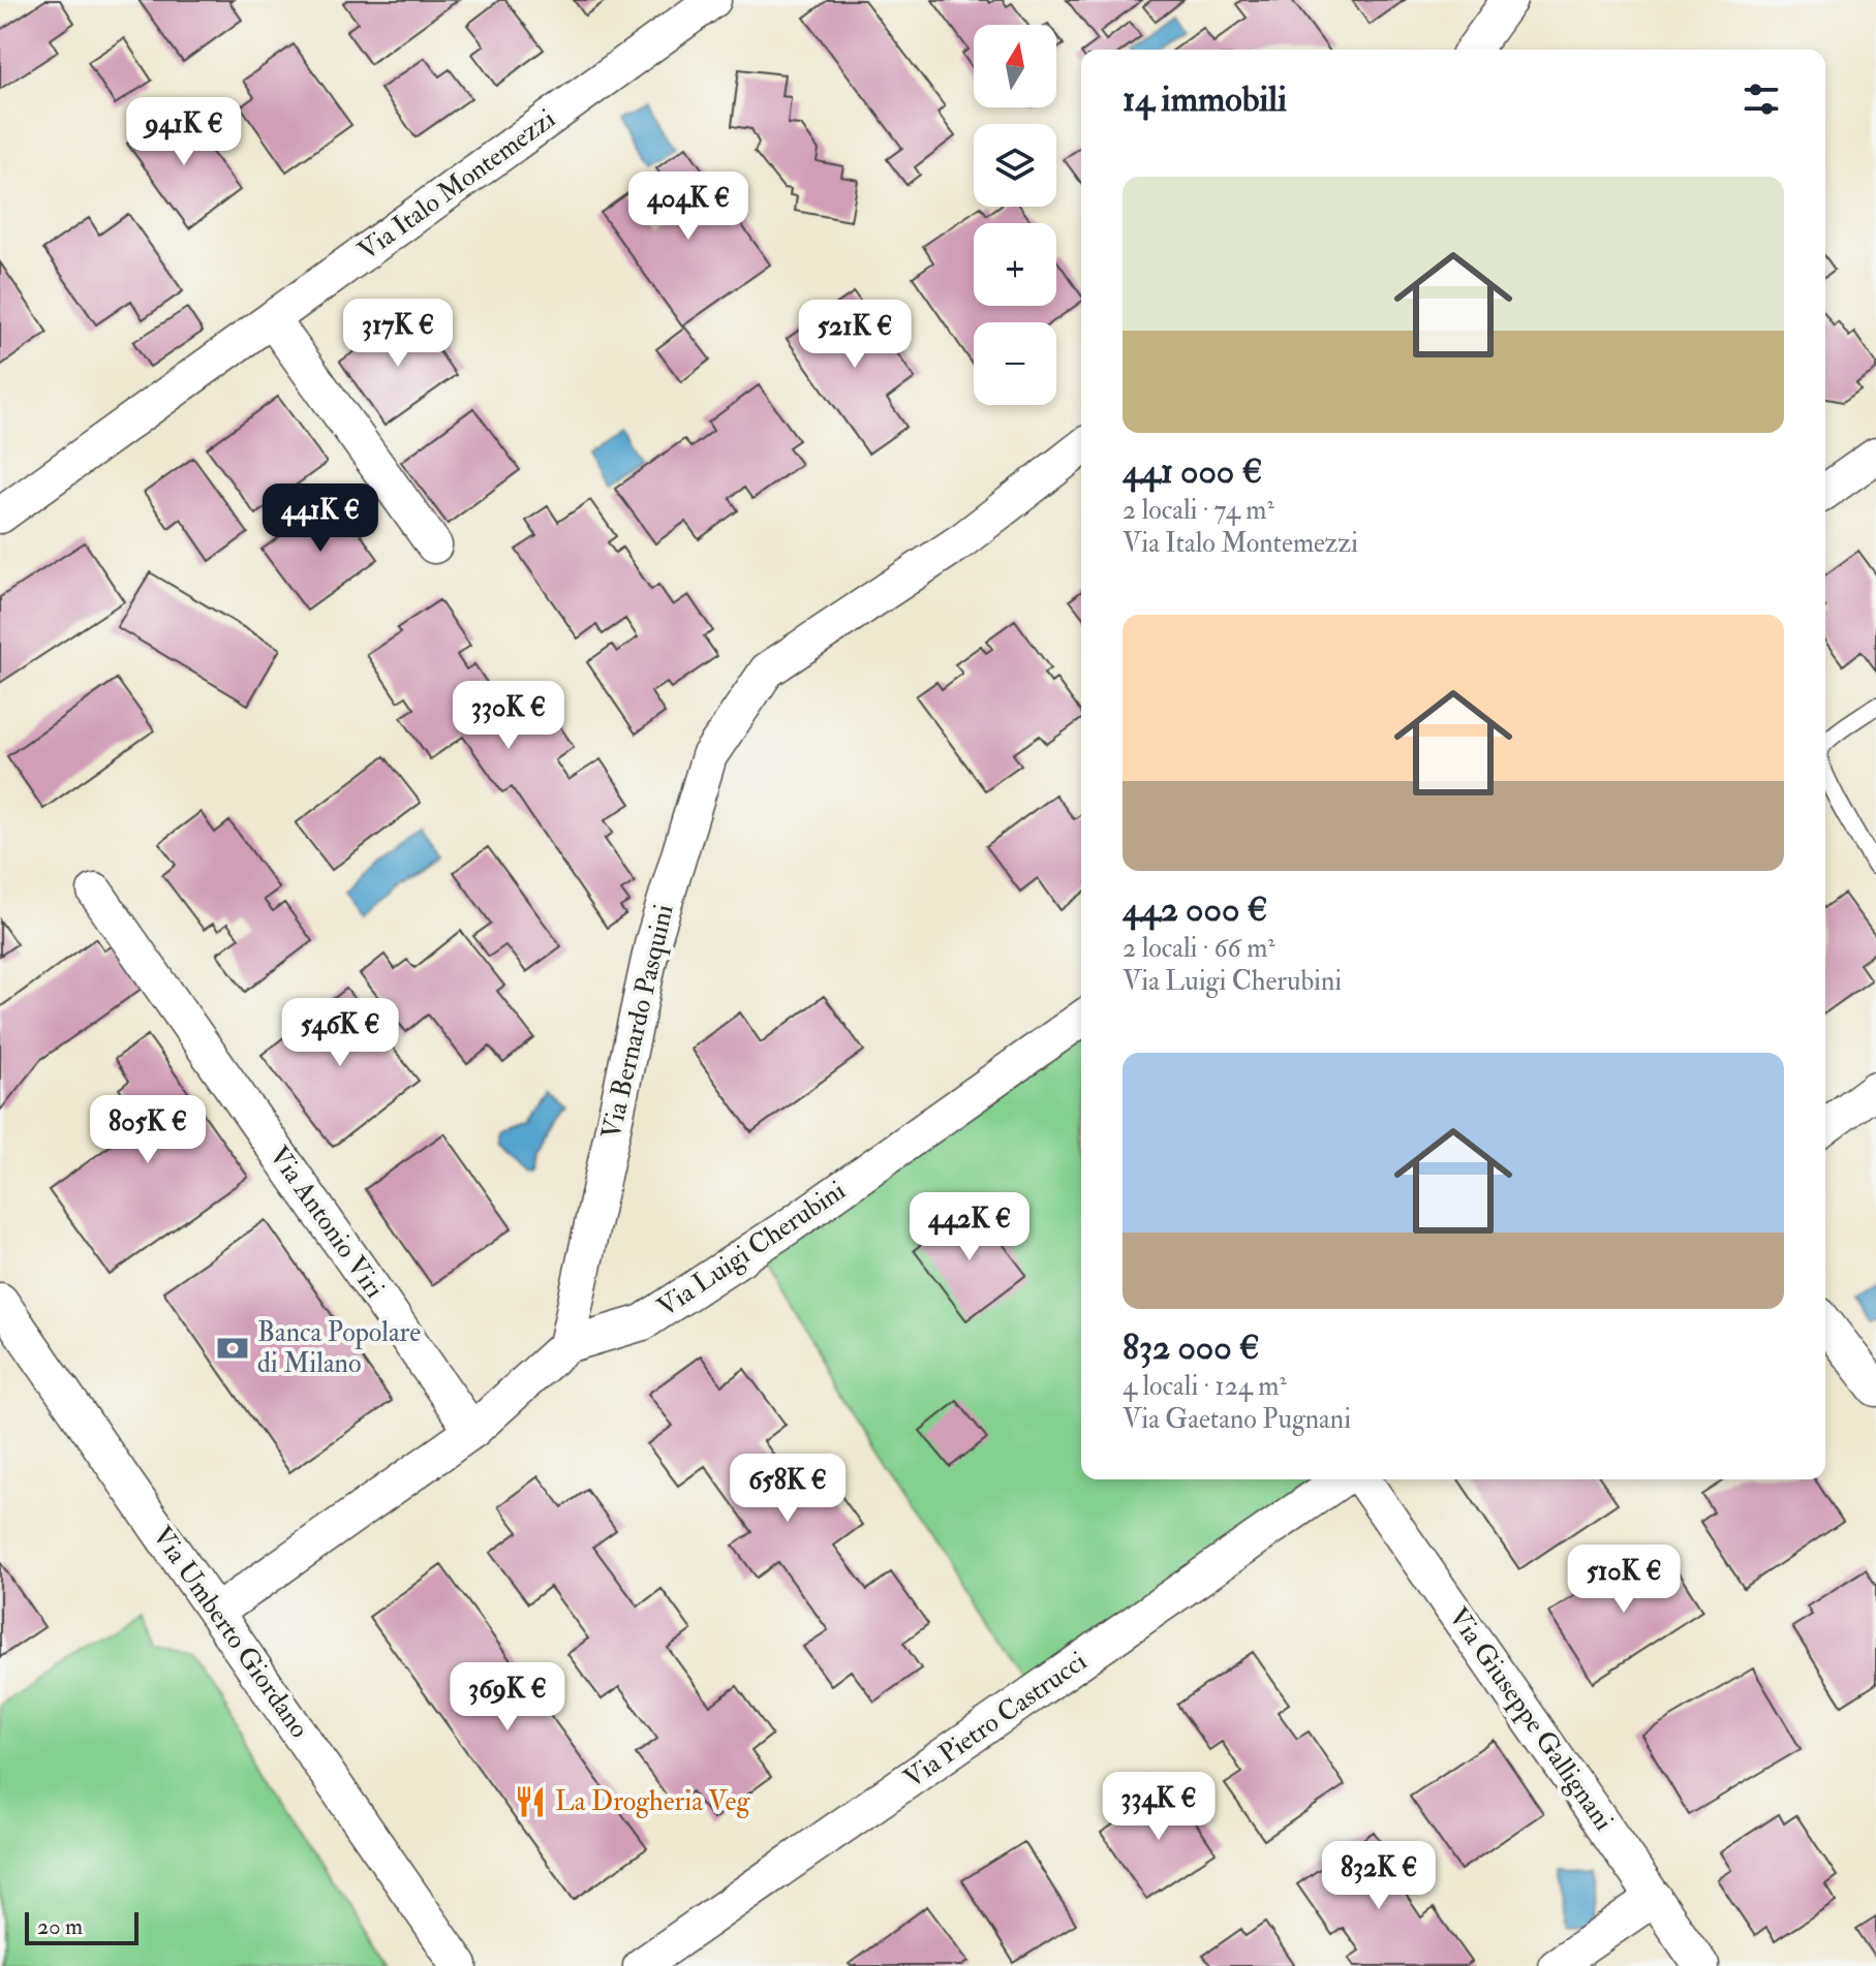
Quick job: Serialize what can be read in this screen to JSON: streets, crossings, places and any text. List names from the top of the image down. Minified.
{"streets":{"street":["Via Italo Montemezzi","Via Bernardo Pasquini","Via Antonio Viri","Via Luigi Cherubini","Via Umberto Giordano","Via Giuseppe Gallignani","Via Pietro Castrucci"]},"crossings":[["Via Bernardo Pasquini","Via Luigi Cherubini"]],"places":{"bank":["Banca Popolare di Milano"],"restaurant":["La Drogheria Veg"]},"scale_bar":"20 m","north":"top","page":{"map_buttons":["+","−"],"heading":"14 immobili","price":["941K €","404K €","317K €","521K €","441K €","330K €","546K €","805K €","442K €","658K €","510K €","369K €","334K €","832K €"],"list":[{"name":"441 000 €","note":"2 locali · 74 m² · Via Italo Montemezzi"},{"name":"442 000 €","note":"2 locali · 66 m² · Via Luigi Cherubini"},{"name":"832 000 €","note":"4 locali · 124 m² · Via Gaetano Pugnani"}],"scale":"20 m"}}
